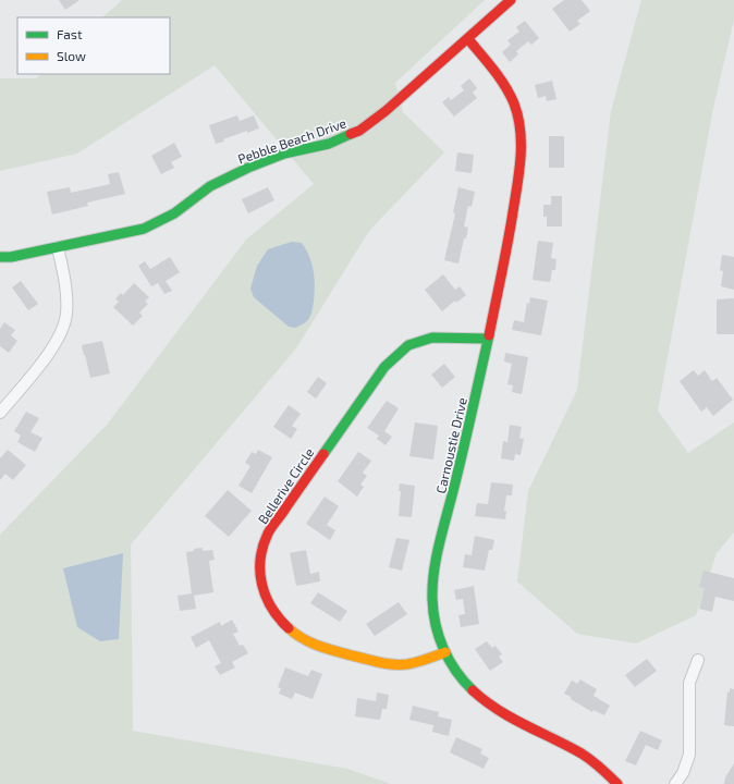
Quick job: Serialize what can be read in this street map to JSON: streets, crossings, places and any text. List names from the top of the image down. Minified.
{"streets":{"street":["Pebble Beach Drive","Carnoustie Drive","Bellerive Circle"]},"crossings":[["Pebble Beach Drive","Carnoustie Drive"],["Carnoustie Drive","Bellerive Circle"]],"legend":["Fast","Slow"]}
